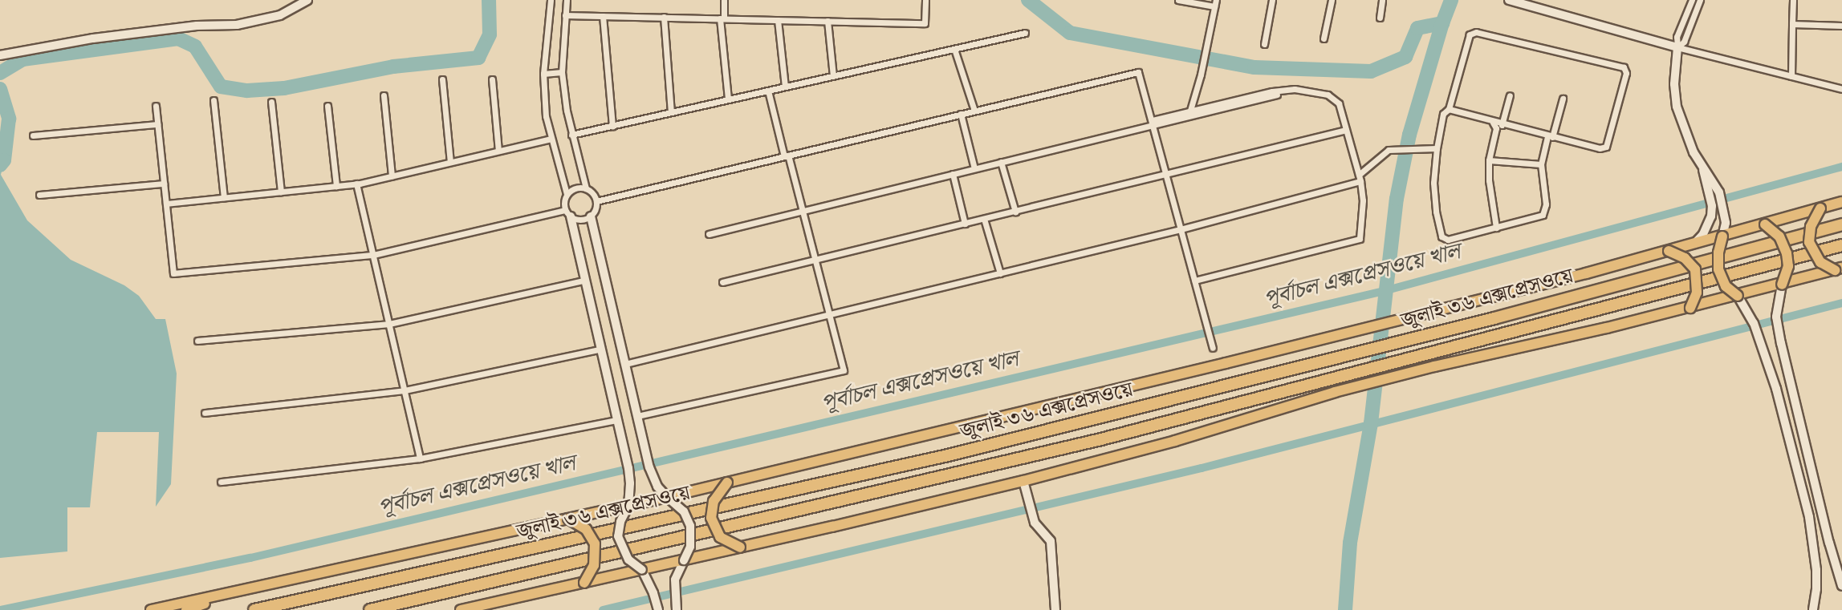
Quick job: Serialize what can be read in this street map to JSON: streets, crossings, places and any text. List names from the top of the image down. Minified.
{"streets":{"highway":["জুলাই ৩৬ এক্সপ্রেসওয়ে"]},"water":["পূর্বাচল এক্সপ্রেসওয়ে খাল"]}
